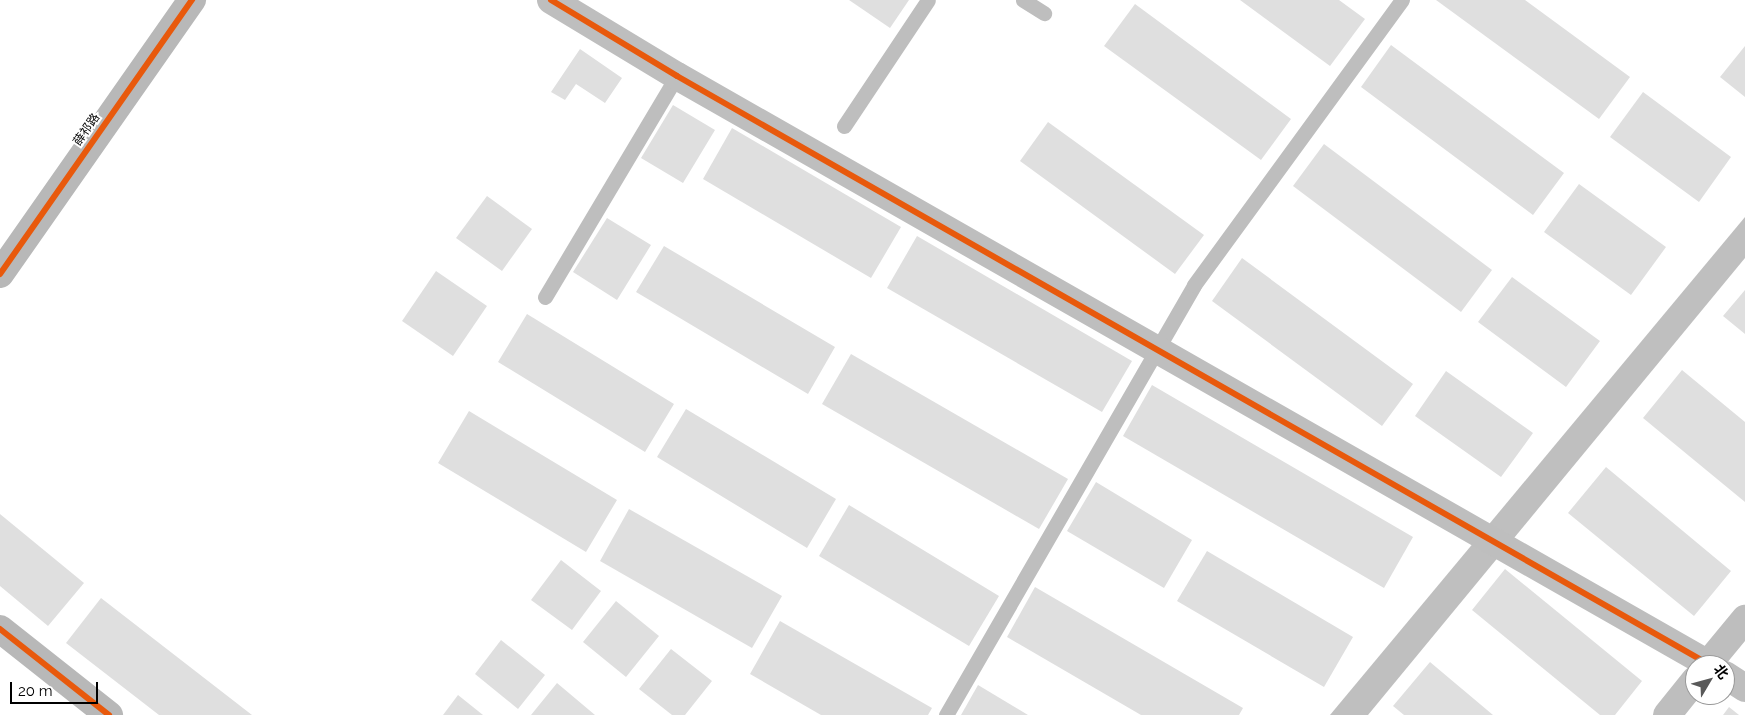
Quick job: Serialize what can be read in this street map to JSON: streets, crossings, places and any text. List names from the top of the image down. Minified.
{"streets":{"street":["薛祁路"]},"scale_bar":"20 m","north":"top right"}
